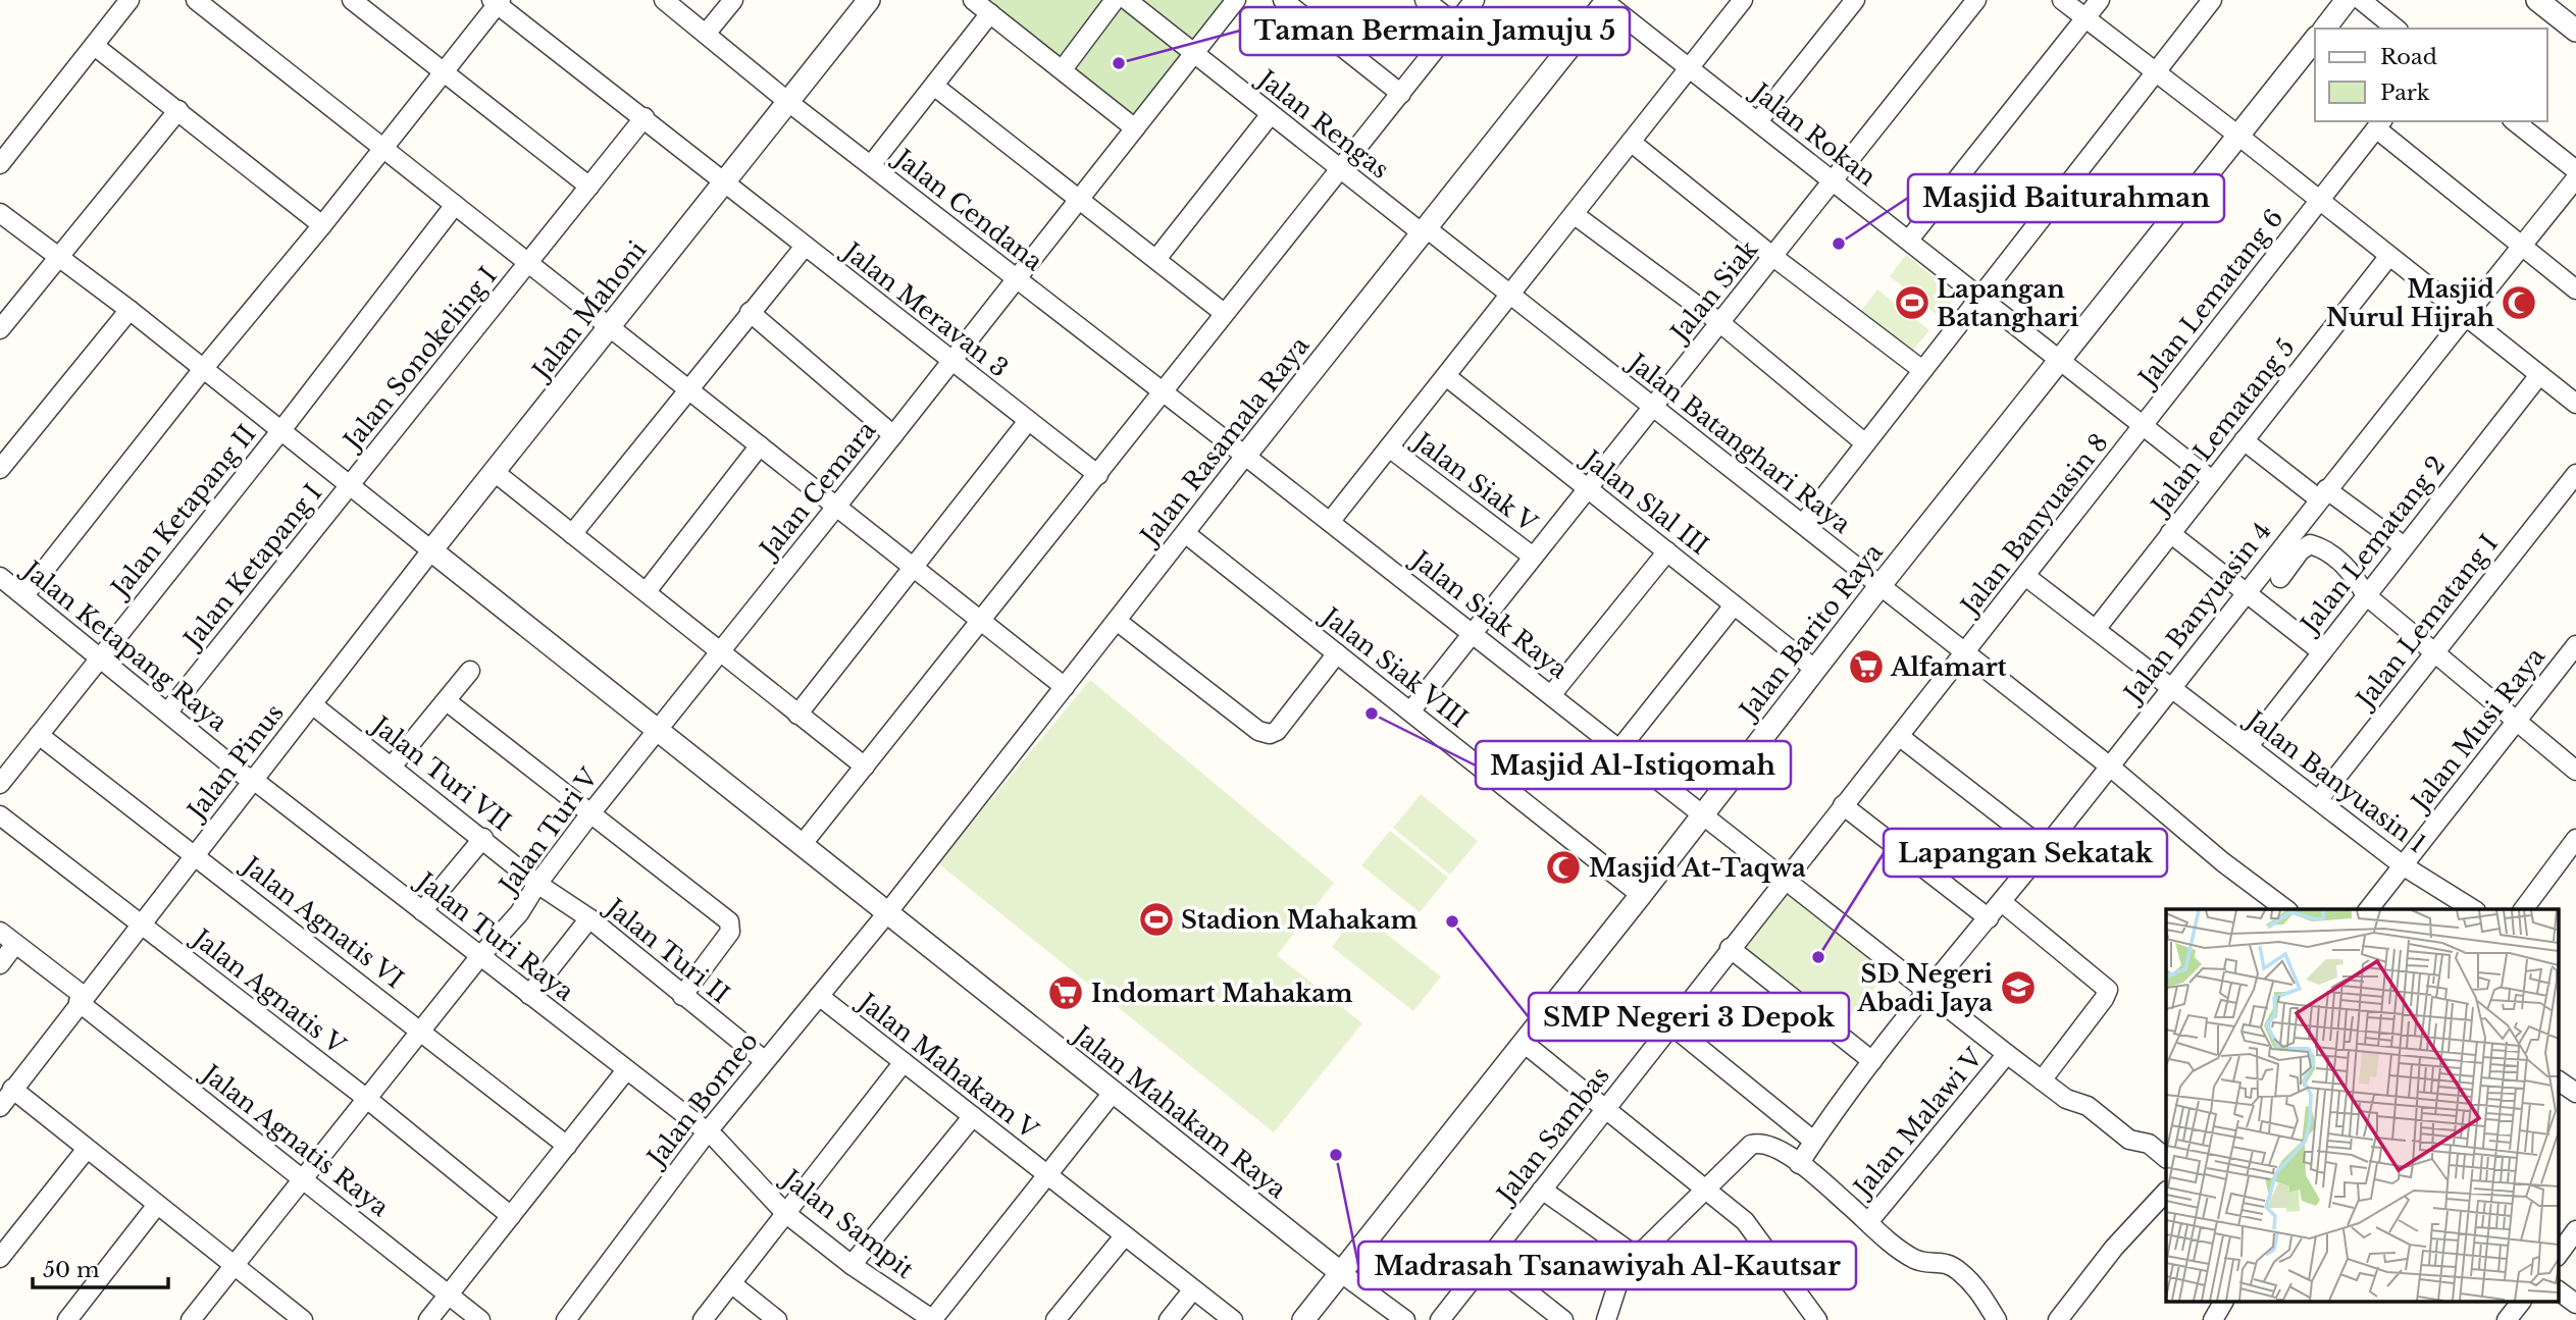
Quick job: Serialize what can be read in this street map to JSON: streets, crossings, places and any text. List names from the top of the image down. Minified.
{"streets":{"street":["Jalan Rengas","Jalan Rokan","Jalan Cendana","Jalan Siak","Jalan Lematang 6","Jalan Mahoni","Jalan Meravan 3","Jalan Sonokeling I","Jalan Lematang 5","Jalan Rasamala Raya","Jalan Batanghari Raya","Jalan Siak V","Jalan Cemara","Jalan Slal III","Jalan Ketapang II","Jalan Banyuasin 8","Jalan Lematang 2","Jalan Ketapang I","Jalan Banyuasin 4","Jalan Siak Raya","Jalan Lematang I","Jalan Barito Raya","Jalan Ketapang Raya","Jalan Siak VIII","Jalan Musi Raya","Jalan Pinus","Jalan Turi VII","Jalan Banyuasin 1","Jalan Turi V","Jalan Agnatis VI","Jalan Turi Raya","Jalan Turi II","Jalan Agnatis V","Jalan Mahakam V","Jalan Borneo","Jalan Mahakam Raya","Jalan Malawi V","Jalan Sambas","Jalan Agnatis Raya","Jalan Sampit"]},"crossings":[["Jalan Rengas","Jalan Rasamala Raya"],["Jalan Rengas","Jalan Batanghari Raya"],["Jalan Rengas","Jalan Cemara"],["Jalan Rokan","Jalan Siak"],["Jalan Rokan","Jalan Lematang 6"],["Jalan Rokan","Jalan Lematang 5"],["Jalan Rokan","Jalan Rasamala Raya"],["Jalan Rokan","Jalan Banyuasin 8"],["Jalan Rokan","Jalan Barito Raya"],["Jalan Cendana","Jalan Mahoni"],["Jalan Cendana","Jalan Rasamala Raya"],["Jalan Cendana","Jalan Cemara"],["Jalan Cendana","Jalan Siak Raya"],["Jalan Siak","Jalan Batanghari Raya"],["Jalan Siak","Jalan Siak V"],["Jalan Siak","Jalan Slal III"],["Jalan Siak","Jalan Siak Raya"],["Jalan Siak","Jalan Siak VIII"],["Jalan Lematang 6","Jalan Banyuasin 8"],["Jalan Mahoni","Jalan Meravan 3"],["Jalan Mahoni","Jalan Pinus"],["Jalan Mahoni","Jalan Mahakam Raya"],["Jalan Meravan 3","Jalan Sonokeling I"],["Jalan Meravan 3","Jalan Cemara"],["Jalan Sonokeling I","Jalan Ketapang I"],["Jalan Lematang 5","Jalan Banyuasin 1"],["Jalan Rasamala Raya","Jalan Batanghari Raya"],["Jalan Rasamala Raya","Jalan Siak Raya"],["Jalan Rasamala Raya","Jalan Siak VIII"],["Jalan Rasamala Raya","Jalan Borneo"],["Jalan Rasamala Raya","Jalan Mahakam Raya"],["Jalan Batanghari Raya","Jalan Banyuasin 8"],["Jalan Batanghari Raya","Jalan Banyuasin 4"],["Jalan Batanghari Raya","Jalan Barito Raya"],["Jalan Cemara","Jalan Turi V"],["Jalan Cemara","Jalan Mahakam Raya"],["Jalan Slal III","Jalan Barito Raya"],["Jalan Ketapang II","Jalan Ketapang Raya"],["Jalan Ketapang II","Jalan Agnatis VI"],["Jalan Banyuasin 8","Jalan Banyuasin 1"],["Jalan Banyuasin 8","Jalan Sambas"],["Jalan Lematang 2","Jalan Banyuasin 1"],["Jalan Ketapang I","Jalan Ketapang Raya"],["Jalan Banyuasin 4","Jalan Siak Raya"],["Jalan Banyuasin 4","Jalan Banyuasin 1"],["Jalan Siak Raya","Jalan Barito Raya"],["Jalan Siak Raya","Jalan Malawi V"],["Jalan Siak Raya","Jalan Sambas"],["Jalan Lematang I","Jalan Banyuasin 1"],["Jalan Barito Raya","Jalan Siak VIII"],["Jalan Barito Raya","Jalan Mahakam Raya"],["Jalan Ketapang Raya","Jalan Pinus"],["Jalan Ketapang Raya","Jalan Turi Raya"],["Jalan Musi Raya","Jalan Banyuasin 1"],["Jalan Pinus","Jalan Turi VII"],["Jalan Pinus","Jalan Agnatis VI"],["Jalan Pinus","Jalan Turi Raya"],["Jalan Pinus","Jalan Agnatis V"],["Jalan Pinus","Jalan Mahakam Raya"],["Jalan Pinus","Jalan Agnatis Raya"],["Jalan Turi VII","Jalan Turi V"],["Jalan Turi VII","Jalan Turi II"],["Jalan Turi V","Jalan Agnatis VI"],["Jalan Turi V","Jalan Turi Raya"],["Jalan Turi V","Jalan Turi II"],["Jalan Turi V","Jalan Agnatis V"],["Jalan Turi V","Jalan Mahakam Raya"],["Jalan Turi V","Jalan Agnatis Raya"],["Jalan Turi Raya","Jalan Borneo"],["Jalan Turi Raya","Jalan Sampit"],["Jalan Turi II","Jalan Borneo"],["Jalan Mahakam V","Jalan Borneo"],["Jalan Borneo","Jalan Mahakam Raya"],["Jalan Borneo","Jalan Sampit"]],"places":{"other":["Taman Bermain Jamuju 5","Masjid Baiturahman","Masjid Al-Istiqomah","SMP Negeri 3 Depok","Lapangan Sekatak","Madrasah Tsanawiyah Al-Kautsar"],"sports":["Lapangan Batanghari","Stadion Mahakam"],"mosque":["Masjid Nurul Hijrah","Masjid At-Taqwa"],"supermarket":["Alfamart","Indomart Mahakam"],"school or university":["SD Negeri Abadi Jaya"]},"legend":["Road","Park"],"scale_bar":"50 m"}
